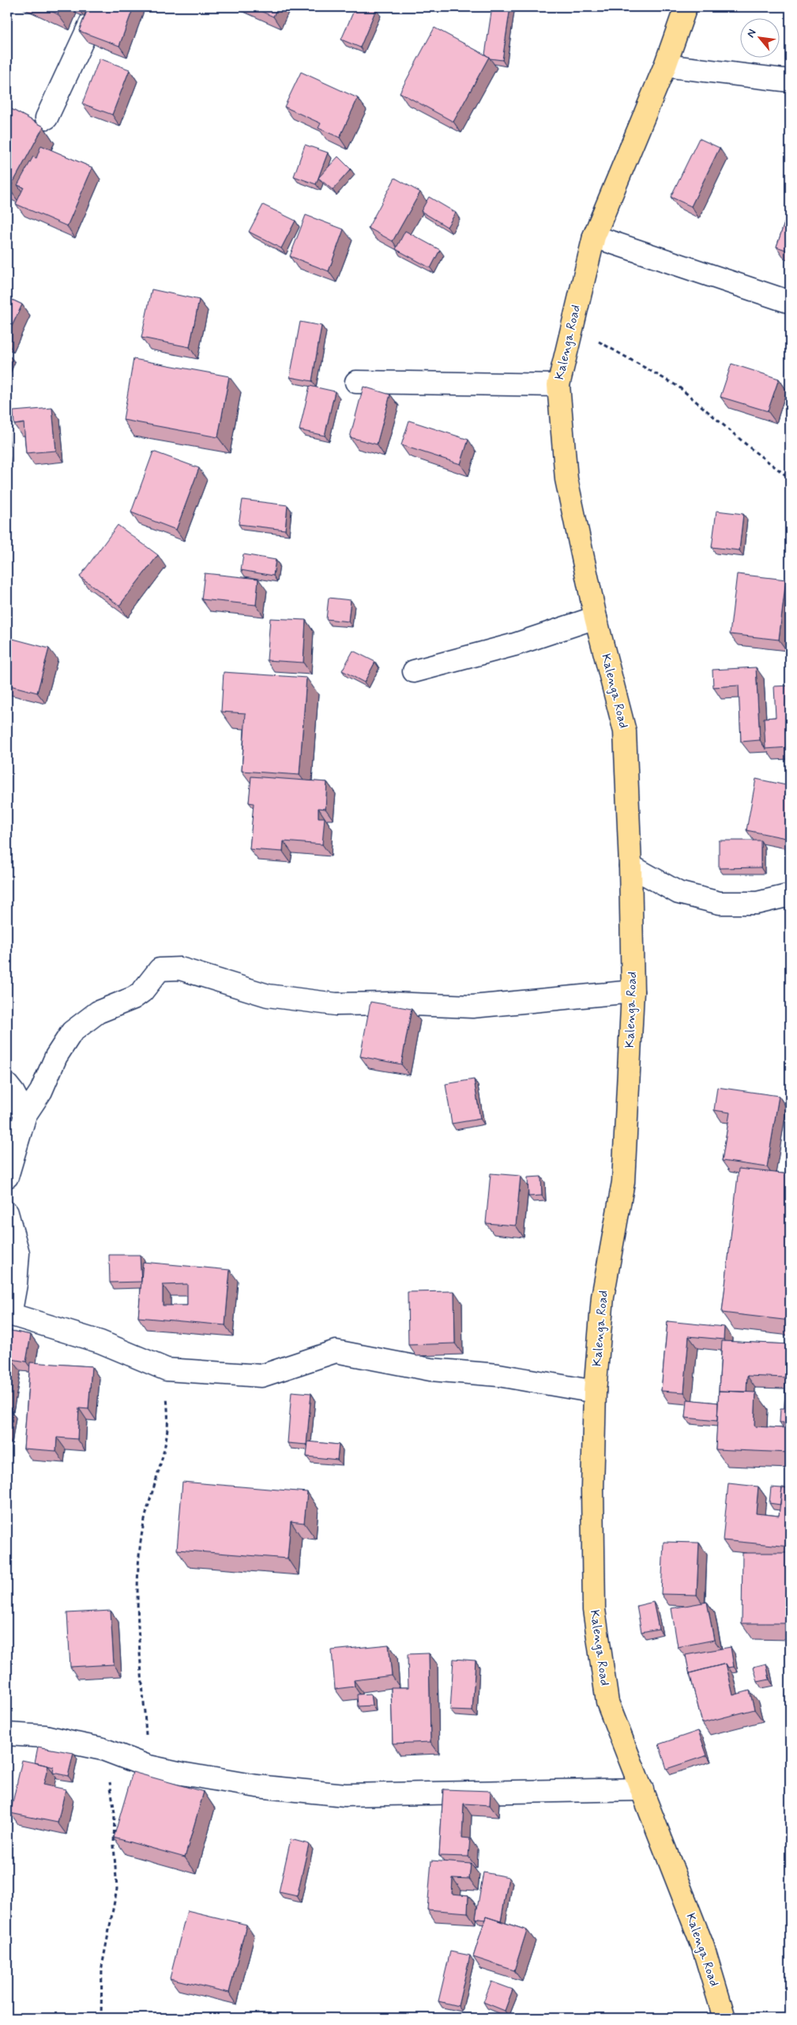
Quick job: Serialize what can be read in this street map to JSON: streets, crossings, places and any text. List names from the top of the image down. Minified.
{"streets":{"main road":["Kalenga Road"]},"north":"top left"}
